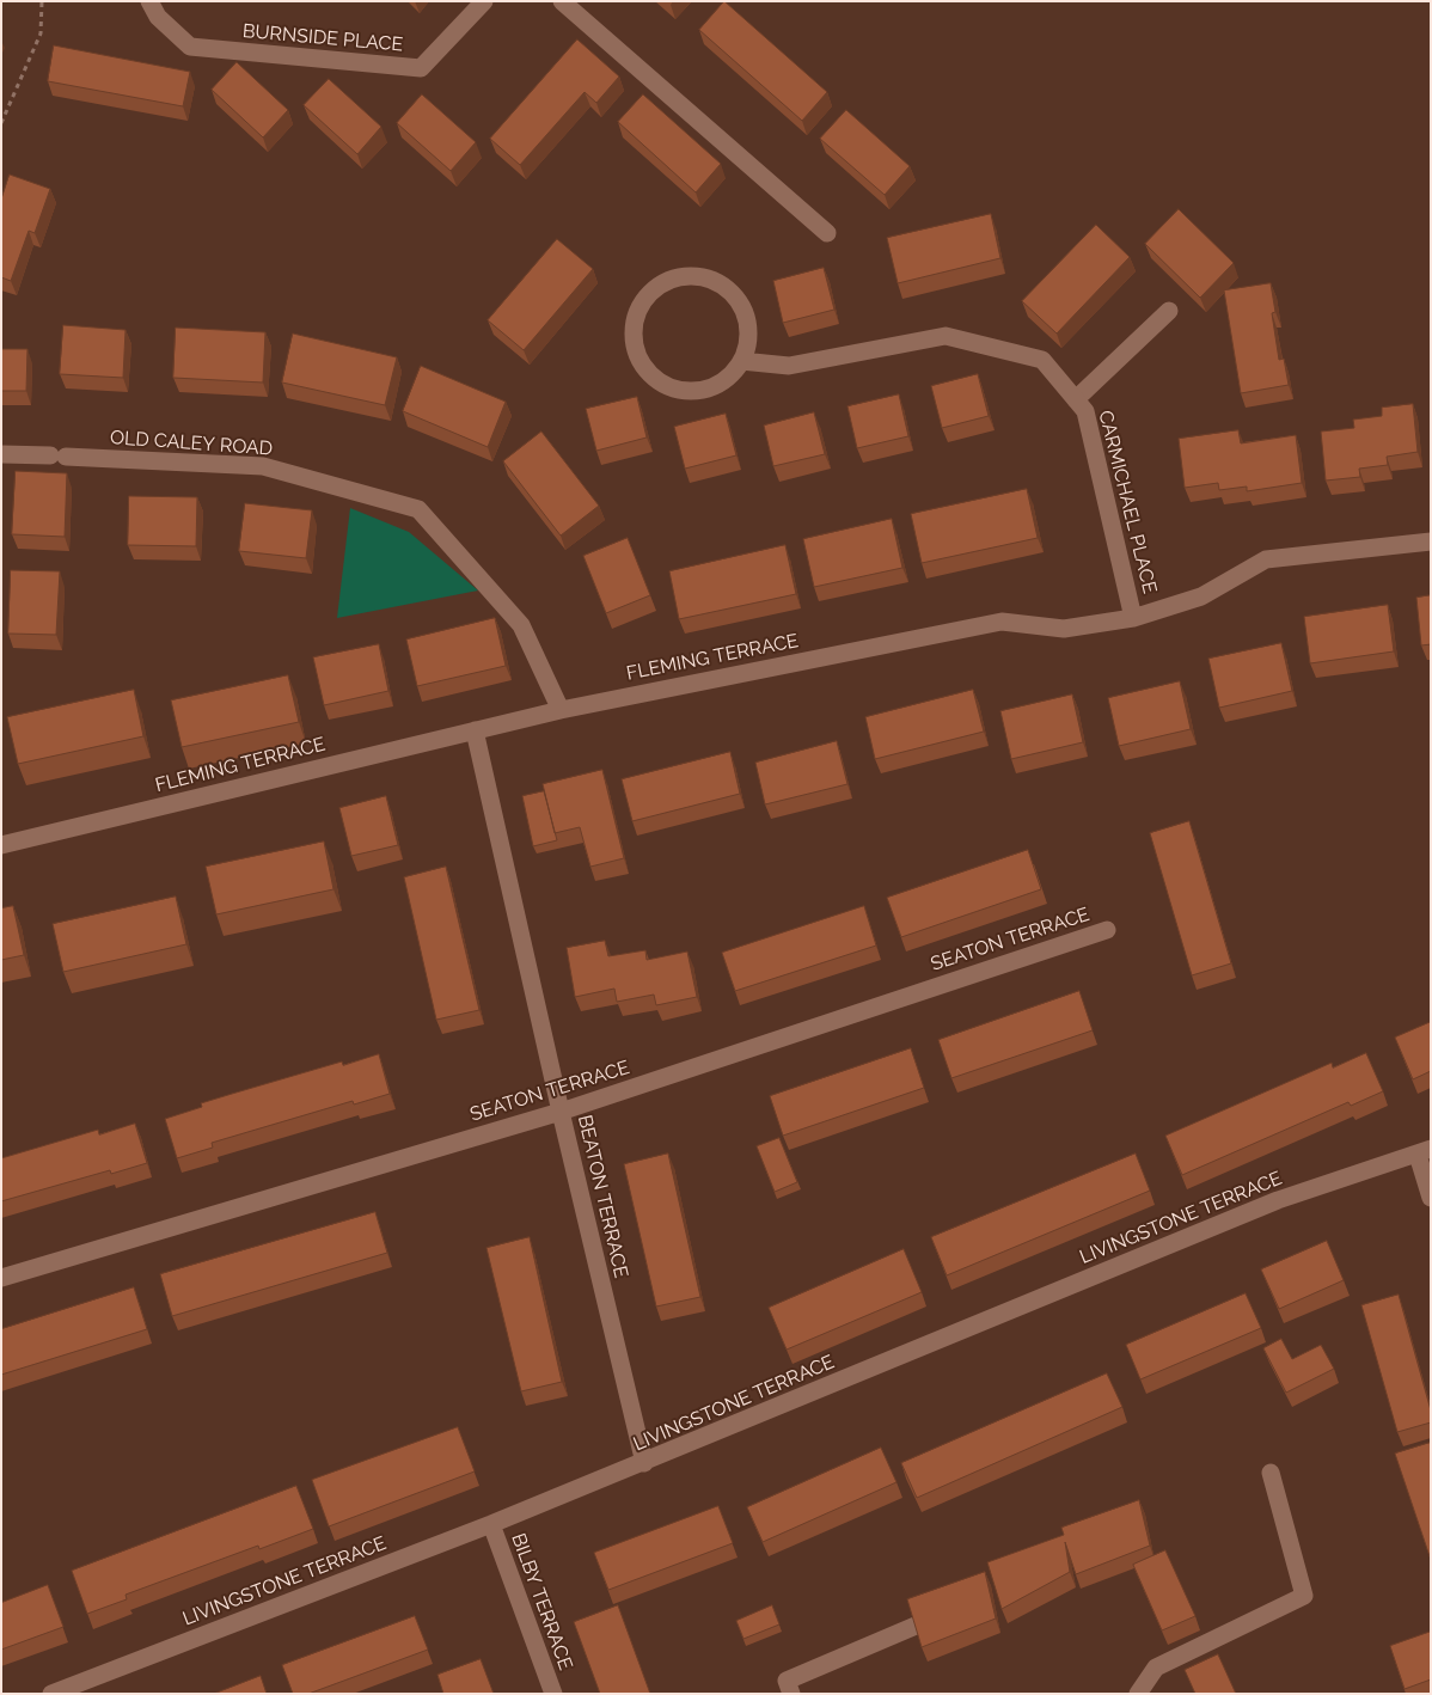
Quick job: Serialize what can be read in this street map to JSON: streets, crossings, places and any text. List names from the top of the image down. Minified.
{"streets":{"street":["BURNSIDE PLACE","OLD CALEY ROAD","CARMICHAEL PLACE","FLEMING TERRACE","SEATON TERRACE","BEATON TERRACE","LIVINGSTONE TERRACE","BILBY TERRACE"]},"crossings":[["OLD CALEY ROAD","FLEMING TERRACE"],["CARMICHAEL PLACE","FLEMING TERRACE"],["FLEMING TERRACE","BEATON TERRACE"],["SEATON TERRACE","BEATON TERRACE"],["BEATON TERRACE","LIVINGSTONE TERRACE"],["LIVINGSTONE TERRACE","BILBY TERRACE"]]}
